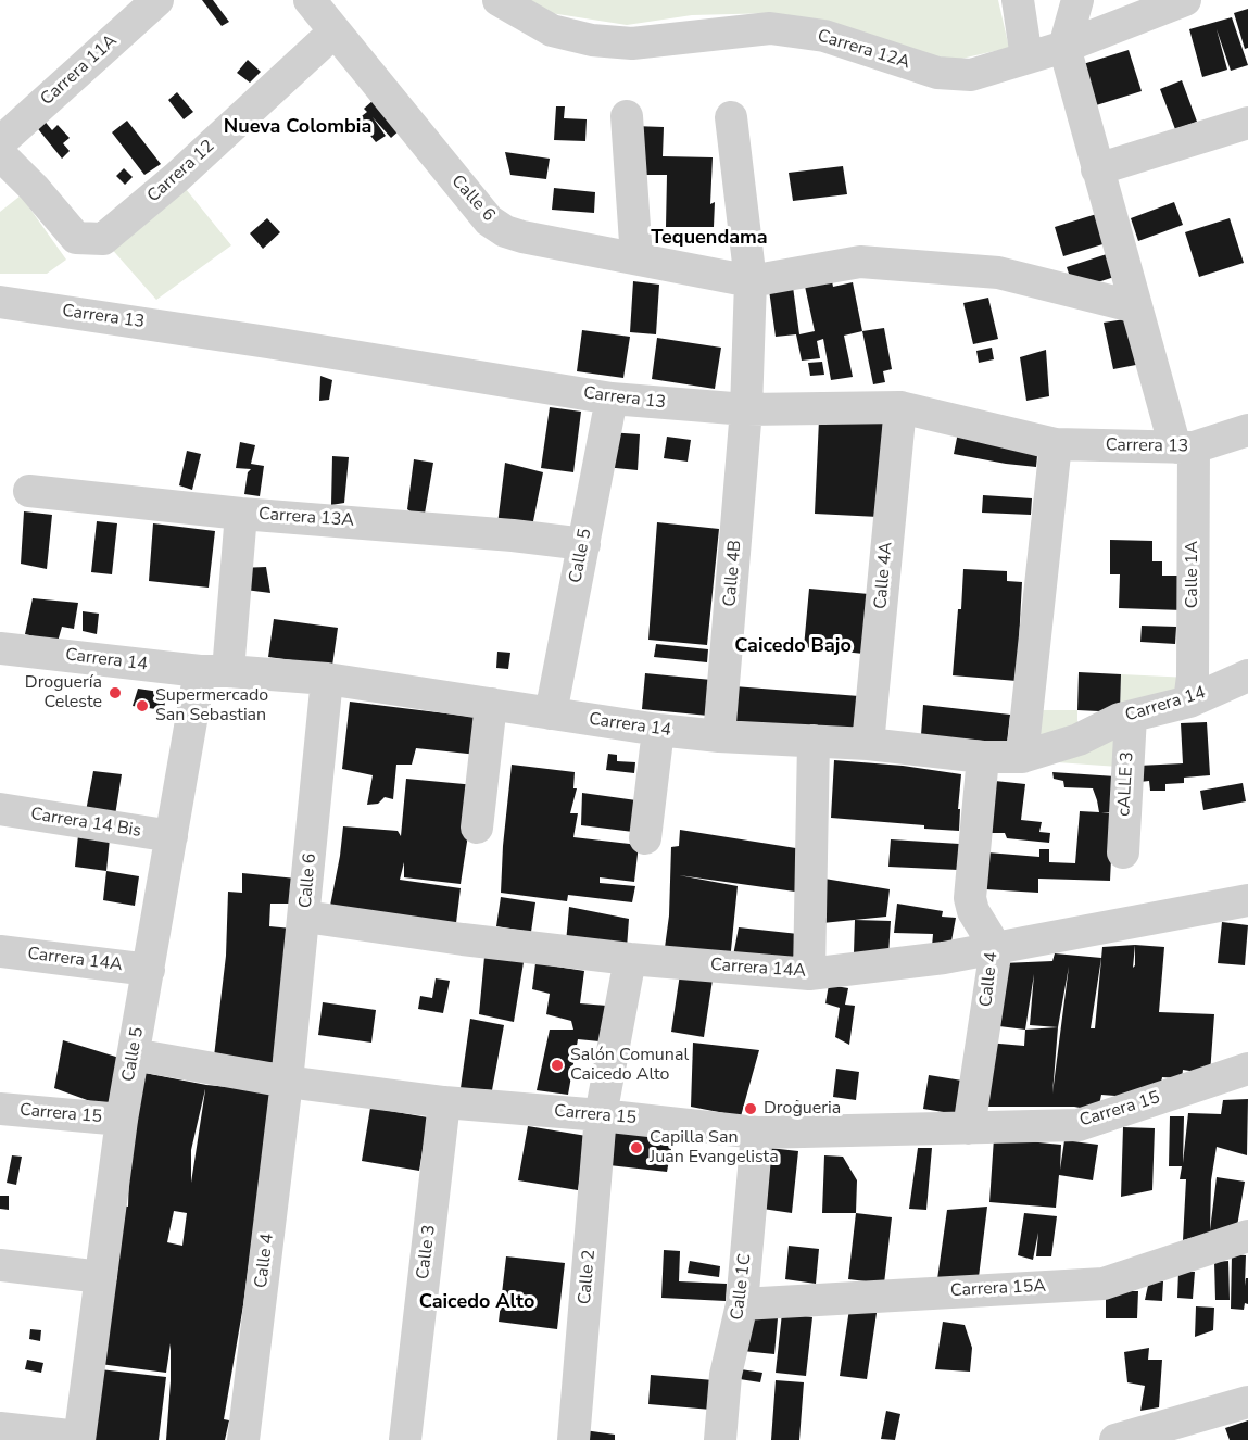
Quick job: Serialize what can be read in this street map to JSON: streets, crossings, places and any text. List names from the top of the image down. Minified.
{"streets":{"street":["Carrera 12A","Carrera 11A","Carrera 12","Calle 6","Carrera 13","Carrera 13A","Calle 5","Calle 4B","Calle 1A","Calle 4A","Carrera 14","cALLE 3","Carrera 14 Bis","Carrera 14A","Calle 4","Carrera 15","Calle 3","Calle 2","Calle 1C","Carrera 15A"]},"crossings":[["Carrera 12A","Calle 1A"],["Carrera 12","Calle 6"],["Calle 6","Calle 4B"],["Calle 6","Carrera 14"],["Calle 6","Carrera 14A"],["Calle 6","Calle 4"],["Calle 6","Carrera 15"],["Carrera 13","Calle 5"],["Carrera 13","Calle 4B"],["Carrera 13","Calle 1A"],["Carrera 13","Calle 4A"],["Carrera 13A","Calle 5"],["Calle 5","Carrera 14"],["Calle 5","Carrera 14 Bis"],["Calle 5","Carrera 14A"],["Calle 5","Carrera 15"],["Calle 4B","Carrera 14"],["Calle 1A","Carrera 14"],["Calle 4A","Carrera 14"],["Carrera 14","cALLE 3"],["Carrera 14","Calle 4"],["Carrera 14A","Calle 4"],["Calle 4","Carrera 15"],["Carrera 15","Calle 3"],["Carrera 15","Calle 2"],["Carrera 15","Calle 1C"],["Calle 1C","Carrera 15A"]],"districts":["Nueva Colombia","Tequendama","Caicedo Bajo","Caicedo Alto"],"places":["Droguería Celeste","Supermercado San Sebastian","Salón Comunal Caicedo Alto","Drogueria","Capilla San Juan Evangelista"]}
